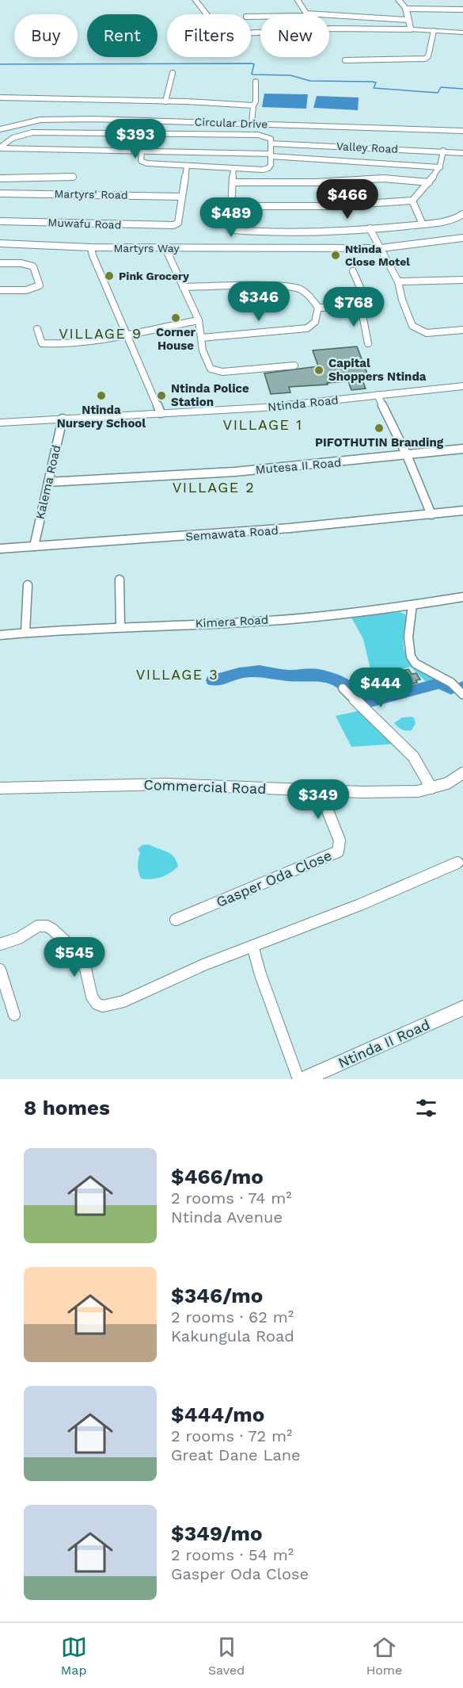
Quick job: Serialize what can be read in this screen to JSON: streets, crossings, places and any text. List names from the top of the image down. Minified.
{"streets":{"main road":["Ntinda Road"],"street":["Circular Drive","Valley Road","Martyrs' Road","Muwafu Road","Martyrs Way","Mutesa II Road","Kalema Road","Semawata Road","Kimera Road","Commercial Road","Gasper Oda Close","Ntinda II Road"]},"crossings":[["Martyrs' Road","Muwafu Road"],["Ntinda Road","Kalema Road"],["Mutesa II Road","Kalema Road"],["Kalema Road","Semawata Road"],["Commercial Road","Gasper Oda Close"]],"districts":["VILLAGE 9","VILLAGE 1","VILLAGE 2","VILLAGE 3"],"places":["Ntinda Close Motel","Pink Grocery","Corner House","Capital Shoppers Ntinda","Ntinda Nursery School","Ntinda Police Station","PIFOTHUTIN Branding"],"page":{"chip":["Buy","Rent","Filters","New"],"price":["$393","$466","$489","$346","$768","$444","$349","$545"],"heading":"8 homes","list":[{"name":"$466/mo","note":"2 rooms · 74 m² · Ntinda Avenue"},{"name":"$346/mo","note":"2 rooms · 62 m² · Kakungula Road"},{"name":"$444/mo","note":"2 rooms · 72 m² · Great Dane Lane"},{"name":"$349/mo","note":"2 rooms · 54 m² · Gasper Oda Close"}],"tabs":["Map","Saved","Home"]}}
